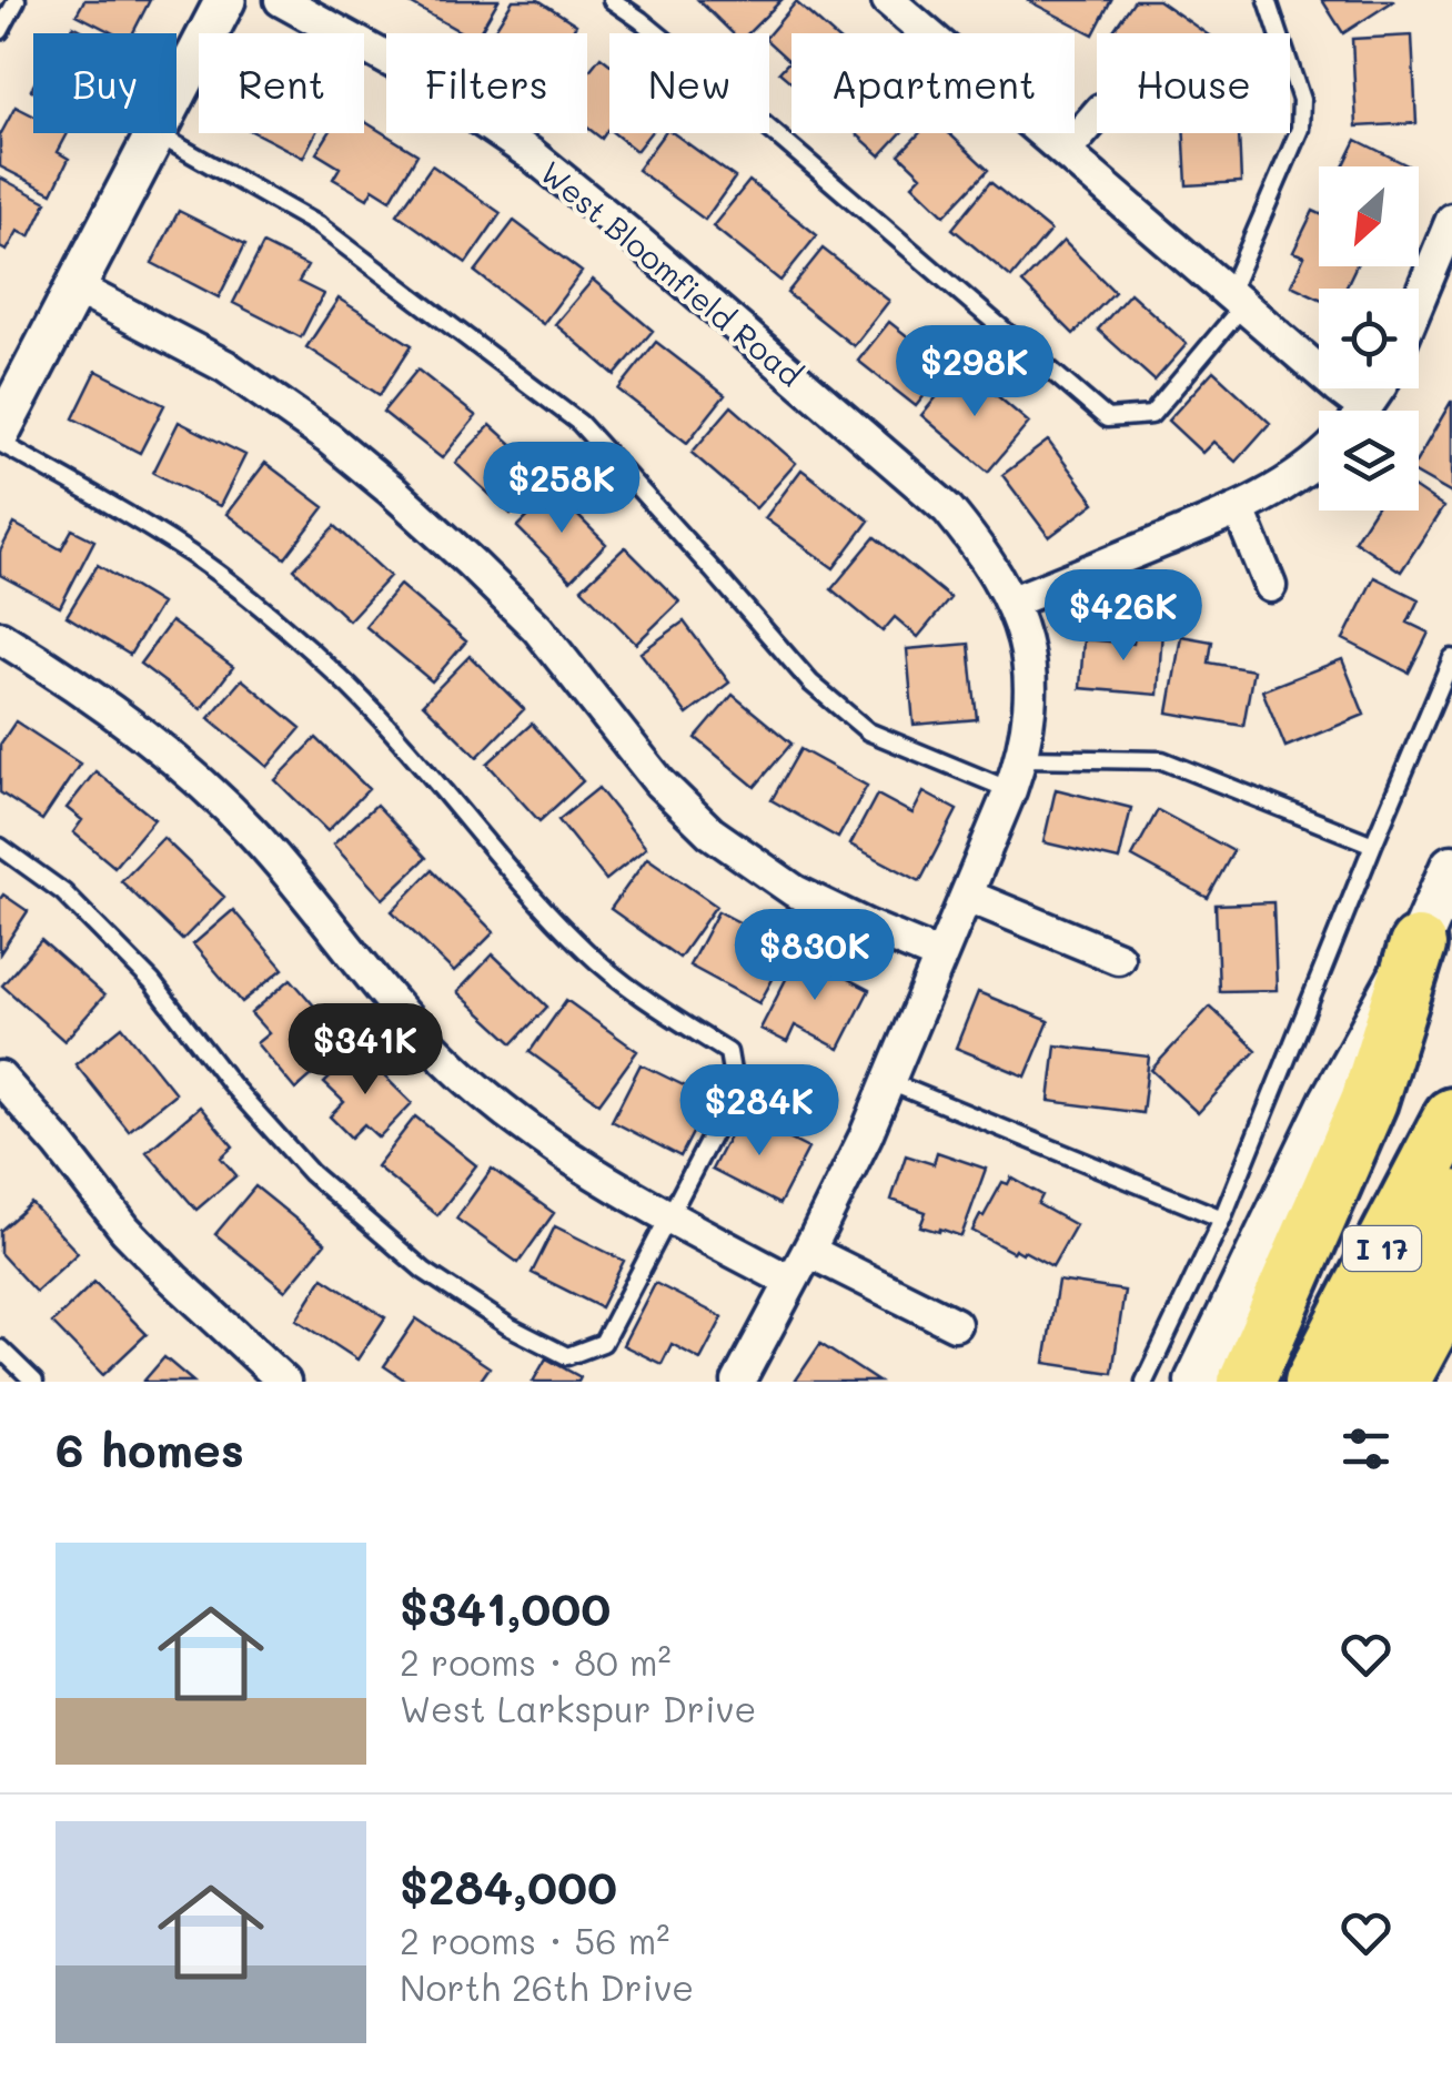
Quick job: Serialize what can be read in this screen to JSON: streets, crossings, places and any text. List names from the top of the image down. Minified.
{"streets":{"highway":["I 17"],"street":["West Bloomfield Road"]},"north":"bottom left","page":{"chip":["Buy","Rent","Filters","New","Apartment","House"],"price":["$298K","$258K","$426K","$830K","$341K","$284K"],"heading":"6 homes","list":[{"name":"$341,000","note":"2 rooms · 80 m² · West Larkspur Drive"},{"name":"$284,000","note":"2 rooms · 56 m² · North 26th Drive"}]}}
